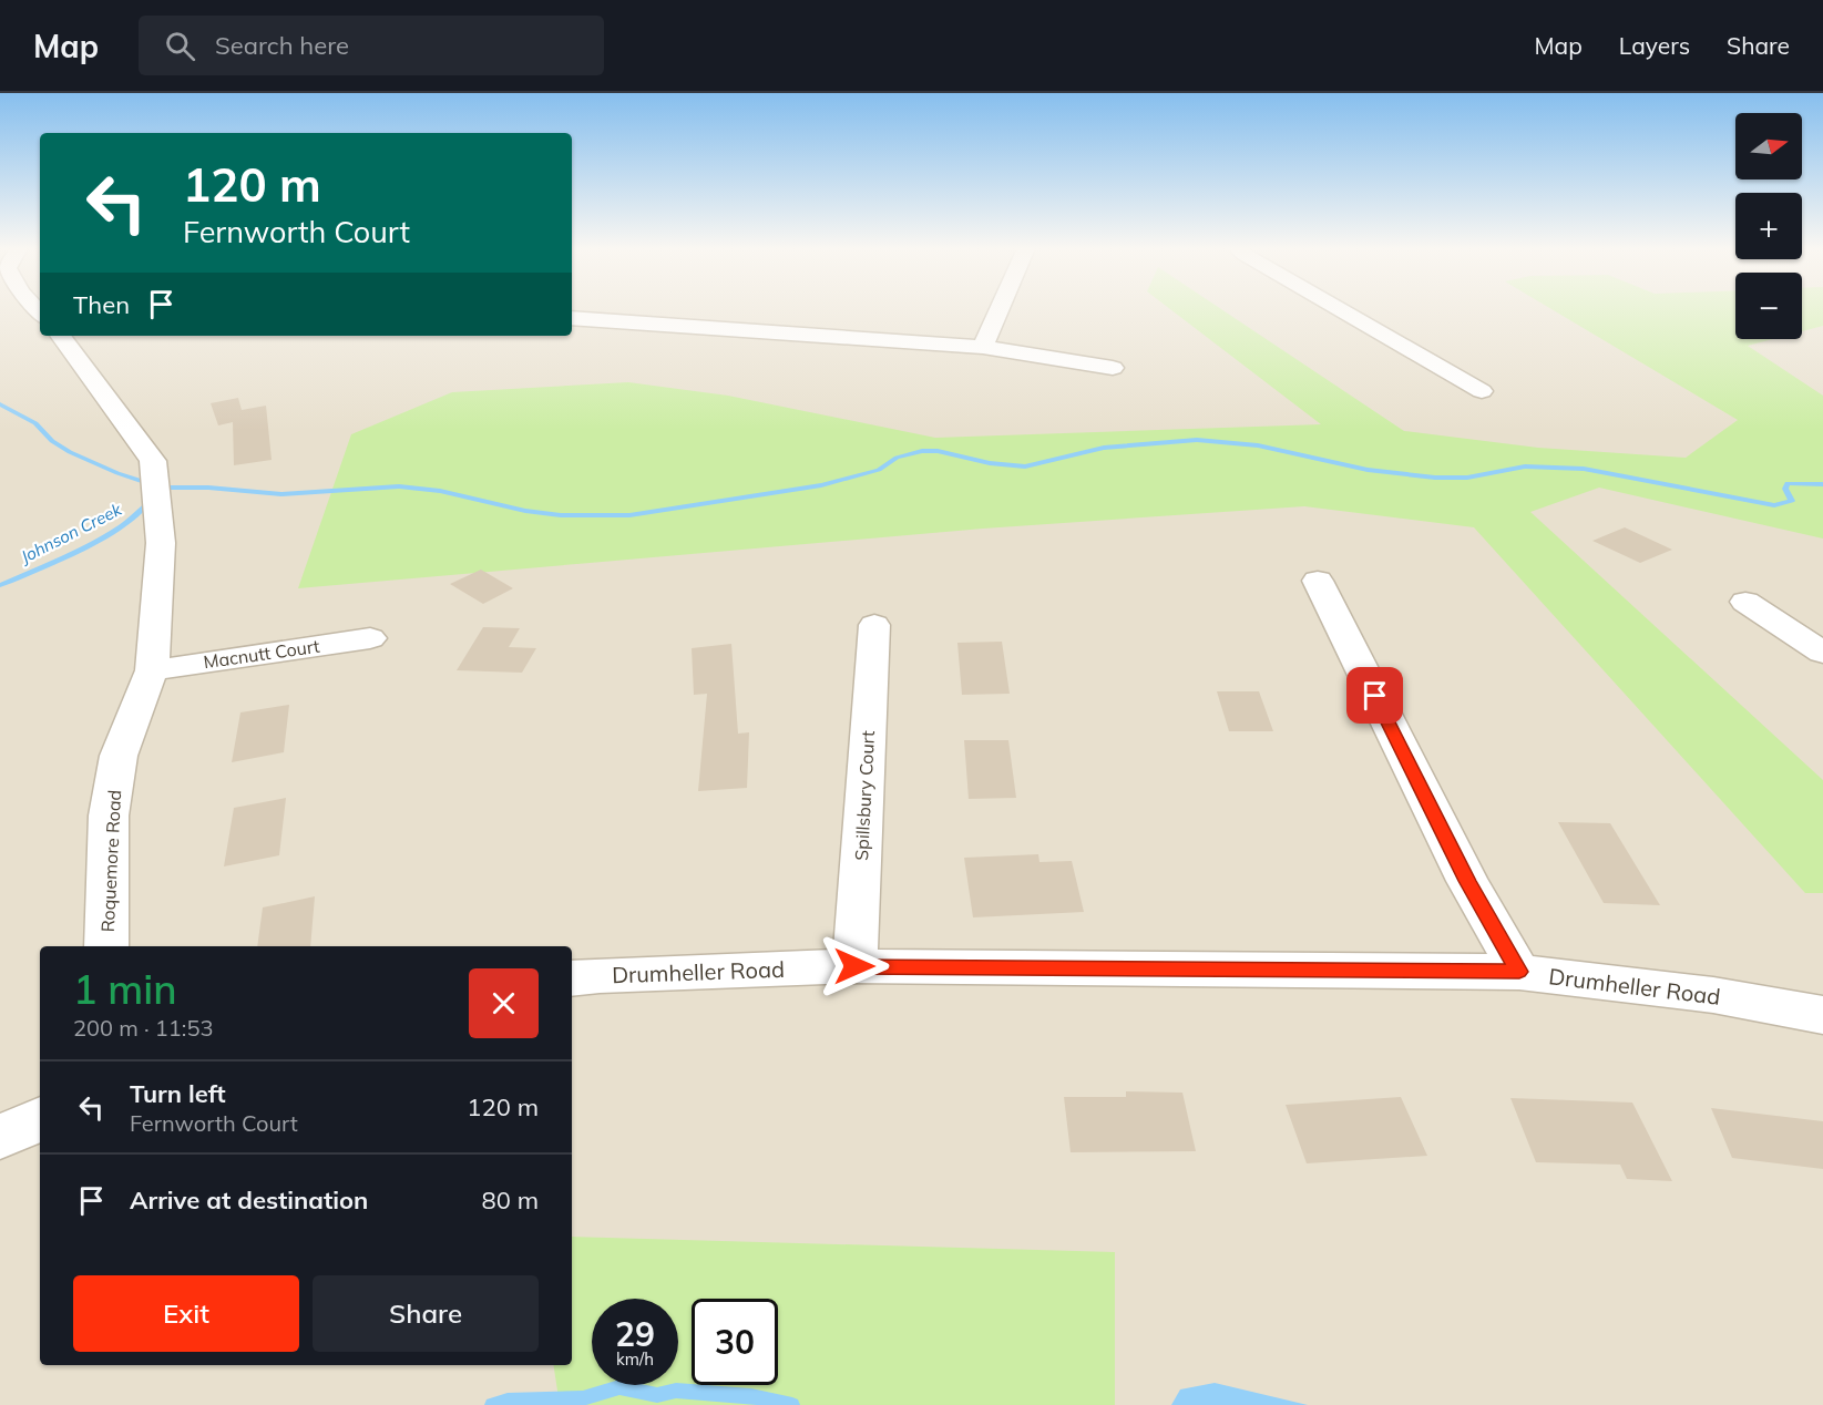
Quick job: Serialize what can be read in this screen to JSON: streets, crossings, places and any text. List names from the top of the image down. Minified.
{"streets":{"street":["Macnutt Court","Spillsbury Court","Roquemore Road","Drumheller Road"]},"crossings":[["Macnutt Court","Roquemore Road"],["Spillsbury Court","Drumheller Road"]],"water":["Johnson Creek"],"north":"right","page":{"header":"Map","search":"Search here","nav":["Map","Layers","Share"],"map_buttons":["+","−"],"turn":["120 m","Fernworth Court"],"then":"Then","heading":["1 min","200 m · 11:53"],"list":[{"name":"Turn left","note":"Fernworth Court","value":"120 m"},{"name":"Arrive at destination","value":"80 m"}],"buttons":["Exit","Share"],"speed":"29 km/h","limit":"30"}}
